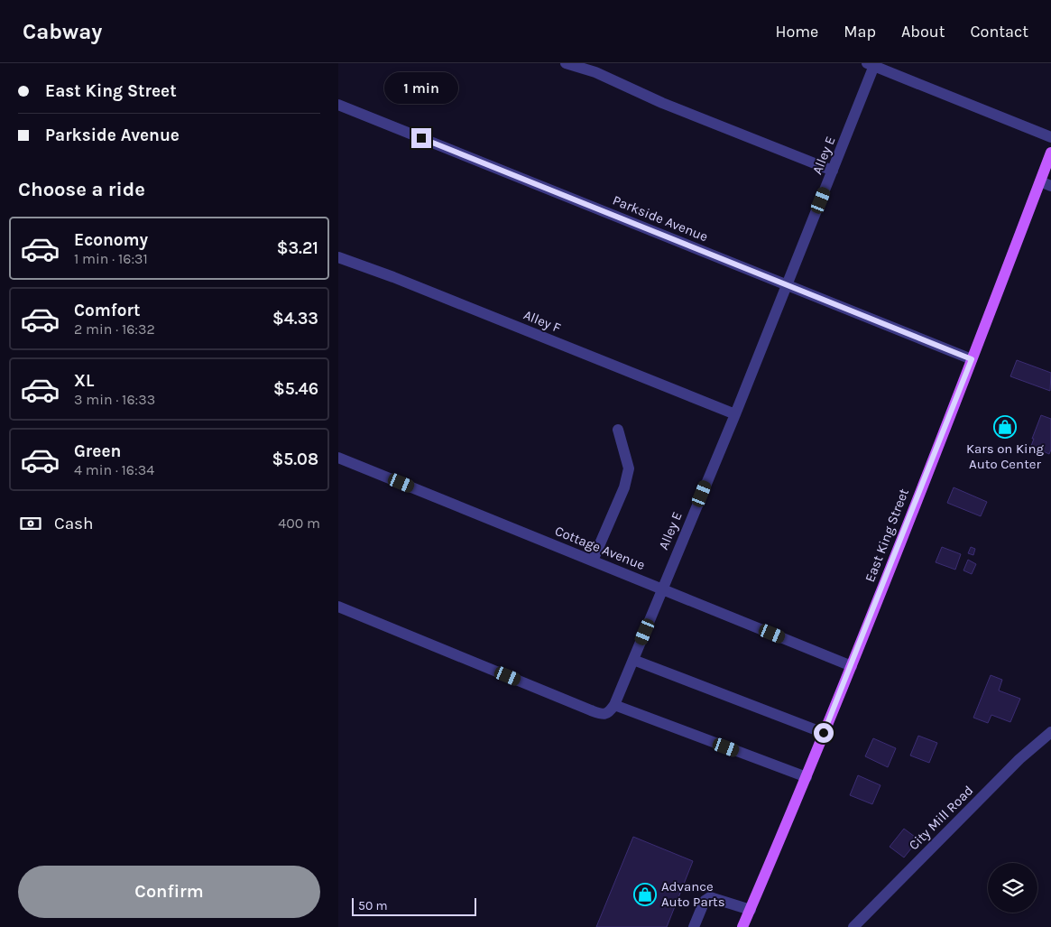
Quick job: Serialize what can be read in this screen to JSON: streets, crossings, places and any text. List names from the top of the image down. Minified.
{"streets":{"main road":["East King Street"],"street":["Alley E","Parkside Avenue","Alley F","Cottage Avenue","City Mill Road"]},"crossings":[["Alley E","Parkside Avenue"],["Alley E","Alley F"],["Alley E","Cottage Avenue"],["Parkside Avenue","East King Street"],["East King Street","Cottage Avenue"]],"places":{"shop":["Kars on King Auto Center","Advance Auto Parts"]},"scale_bar":"50 m","page":{"header":"Cabway","nav":["Home","Map","About","Contact"],"banner":["East King Street","Parkside Avenue"],"bubble":"1 min","heading":"Choose a ride","list":[{"name":"Economy","note":"1 min · 16:31","value":"$3.21"},{"name":"Comfort","note":"2 min · 16:32","value":"$4.33"},{"name":"XL","note":"3 min · 16:33","value":"$5.46"},{"name":"Green","note":"4 min · 16:34","value":"$5.08"}],"pay":["Cash","400 m"],"buttons":"Confirm","scale":"50 m"}}
